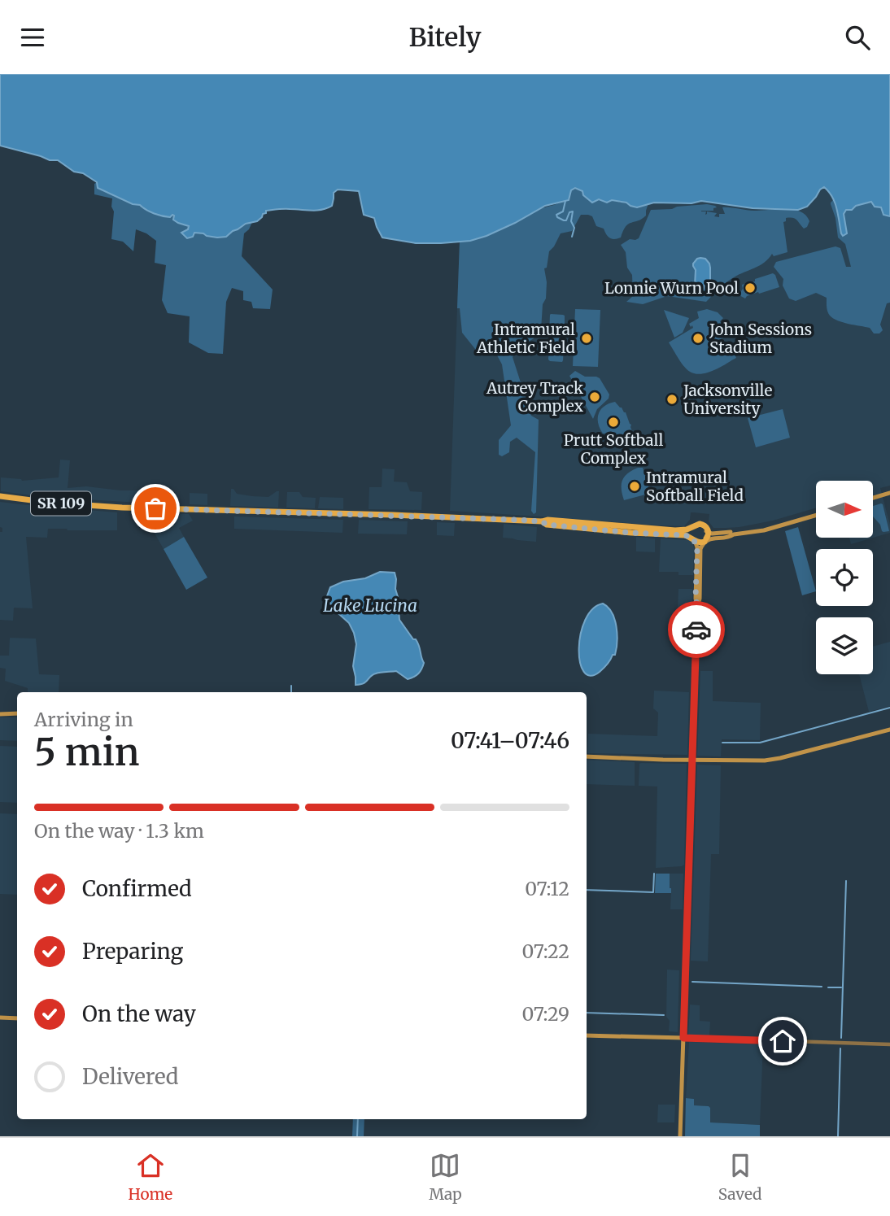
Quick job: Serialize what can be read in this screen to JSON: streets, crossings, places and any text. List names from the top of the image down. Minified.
{"streets":{"main road":["SR 109"]},"water":["Lake Lucina"],"places":["Lonnie Wurn Pool","Intramural Athletic Field","John Sessions Stadium","Autrey Track Complex","Jacksonville University","Prutt Softball Complex","Intramural Softball Field"],"north":"right","page":{"header":"Bitely","heading":["5 min","Arriving in","07:41–07:46"],"bar":"On the way · 1.3 km","list":[["Confirmed","07:12"],["Preparing","07:22"],["On the way","07:29"],"Delivered"],"tabs":["Home","Map","Saved"]}}
